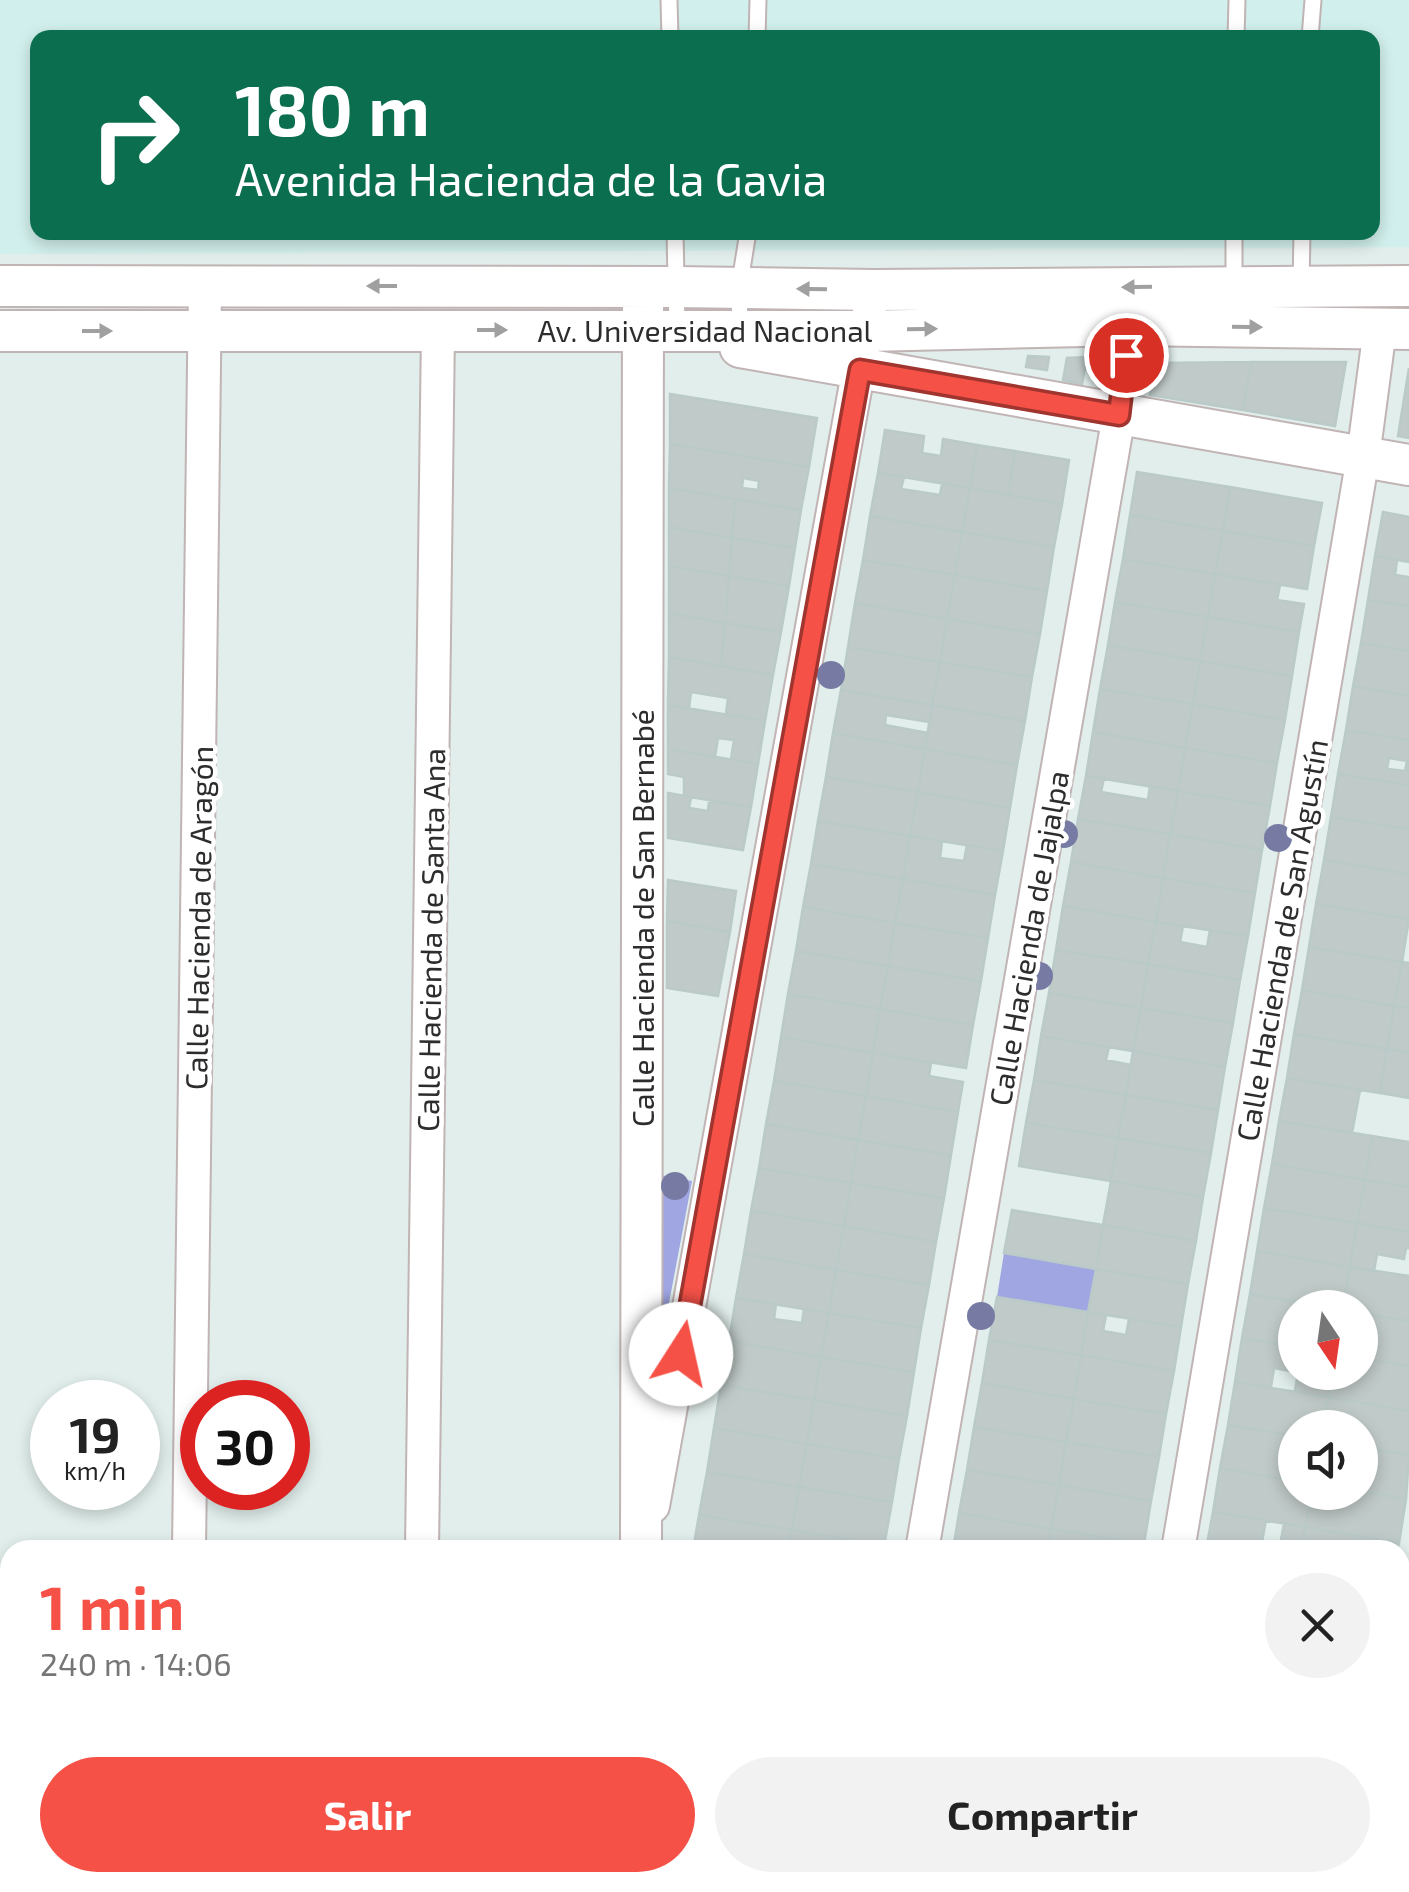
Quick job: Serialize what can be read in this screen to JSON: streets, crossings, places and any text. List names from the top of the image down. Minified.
{"streets":{"street":["Av. Universidad Nacional","Calle Hacienda de Aragón","Calle Hacienda de San Bernabé","Calle Hacienda de Jajalpa","Calle Hacienda de Santa Ana","Calle Hacienda de San Agustín"]},"crossings":[["Av. Universidad Nacional","Calle Hacienda de Aragón"],["Av. Universidad Nacional","Calle Hacienda de San Bernabé"],["Av. Universidad Nacional","Calle Hacienda de Jajalpa"],["Av. Universidad Nacional","Calle Hacienda de Santa Ana"],["Av. Universidad Nacional","Calle Hacienda de San Agustín"]],"north":"bottom","page":{"turn":["180 m","Avenida Hacienda de la Gavia"],"speed":"19 km/h","limit":"30","heading":["1 min","240 m · 14:06"],"buttons":["Salir","Compartir"]}}
